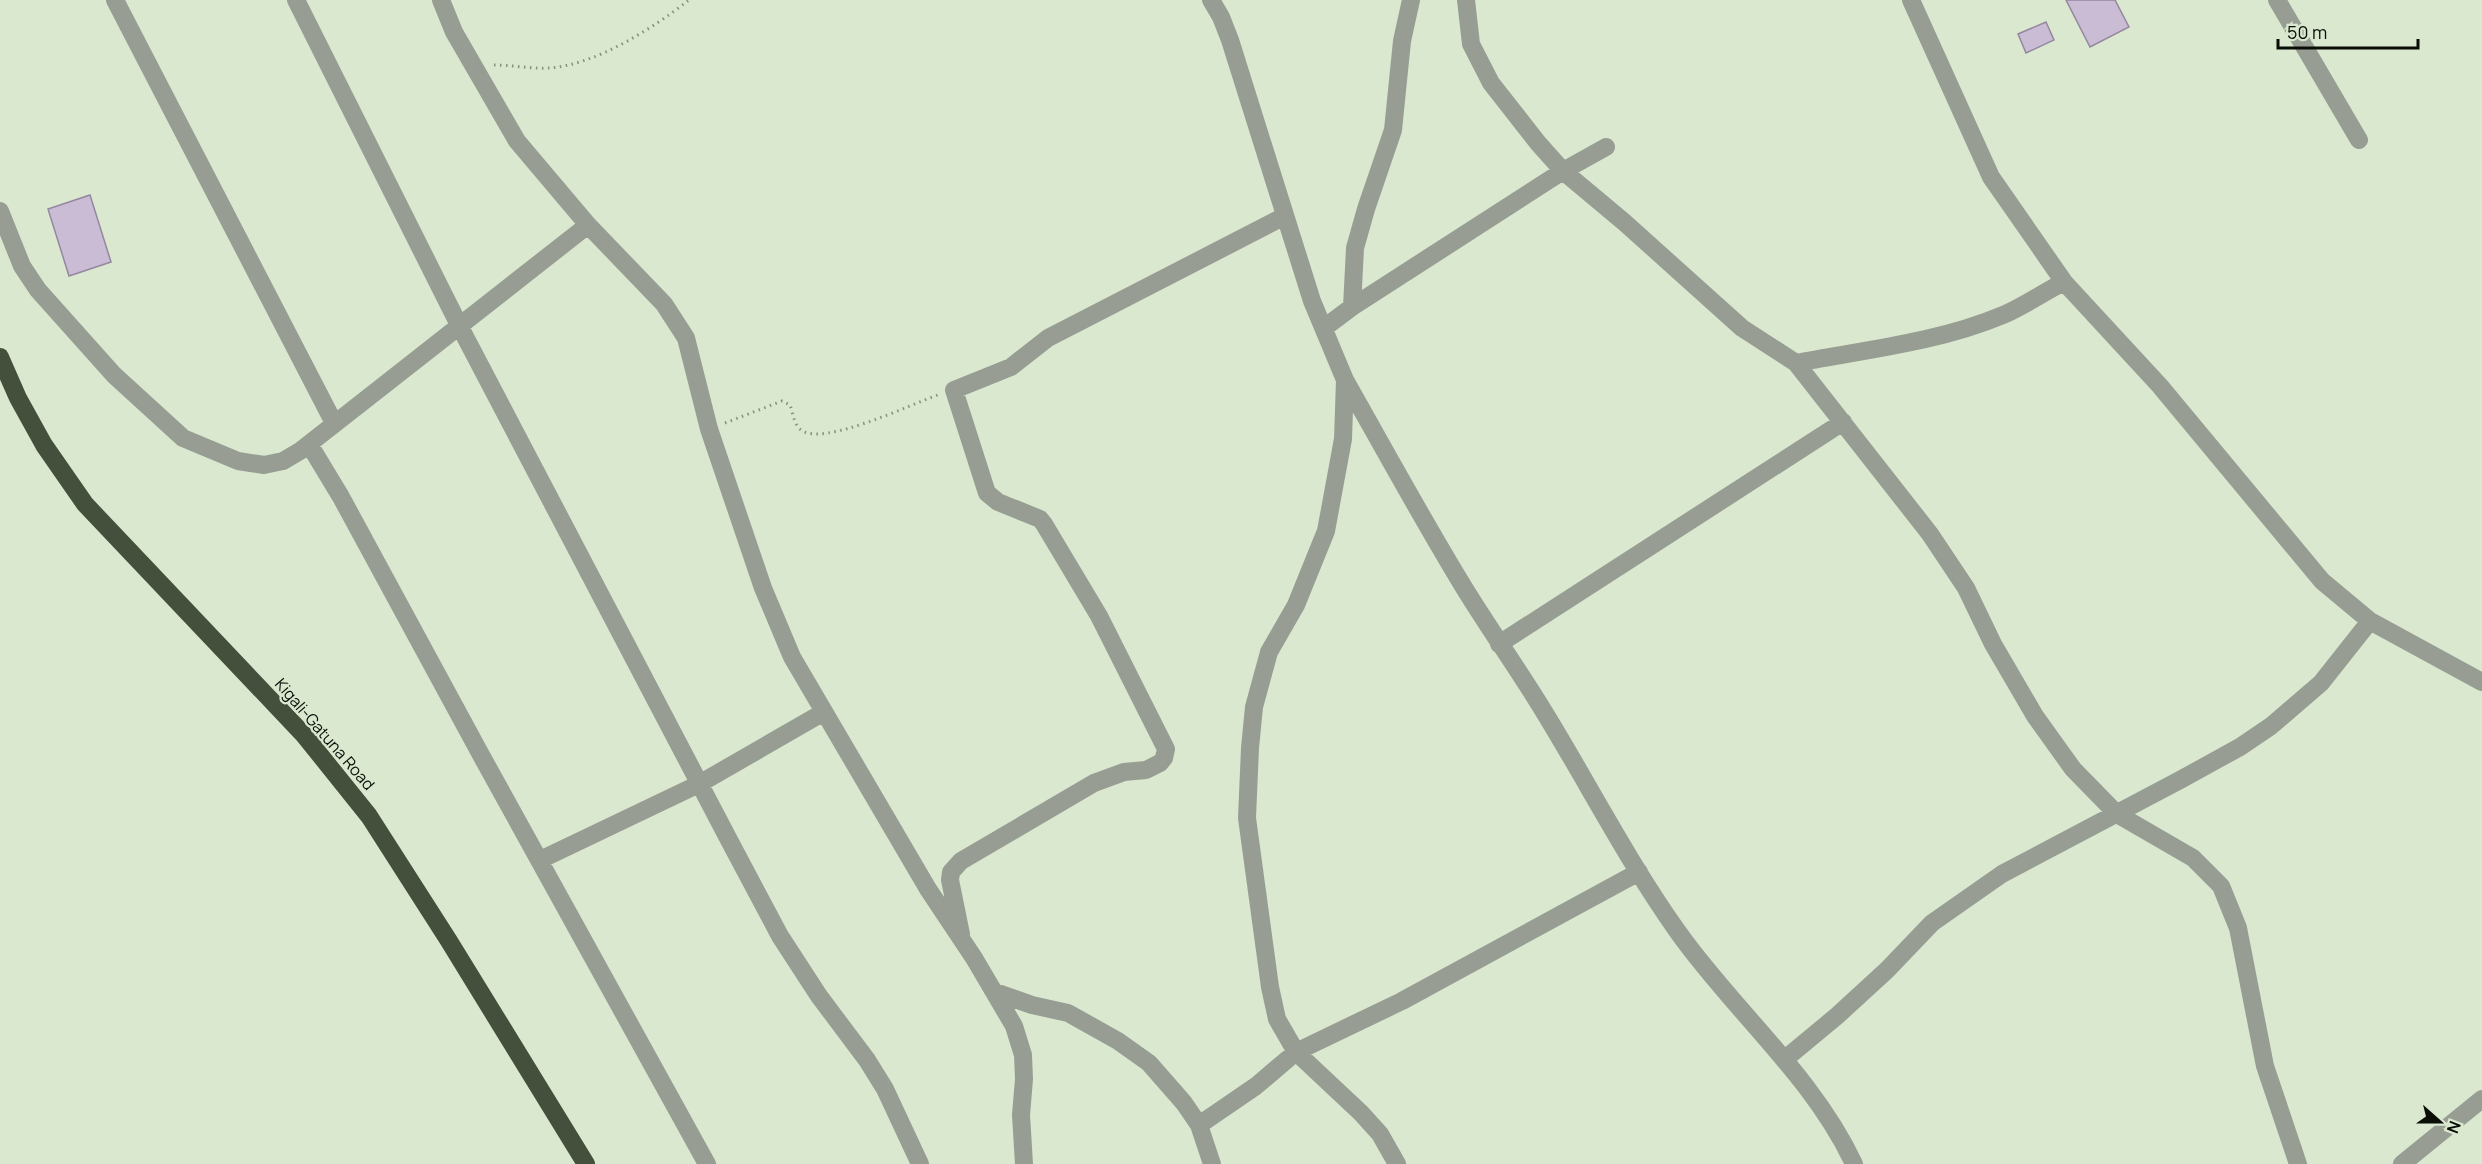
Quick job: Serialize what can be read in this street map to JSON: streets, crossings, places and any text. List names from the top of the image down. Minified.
{"streets":{"highway":["Kigali-Gatuna Road"]},"scale_bar":"50 m","north":"right"}
